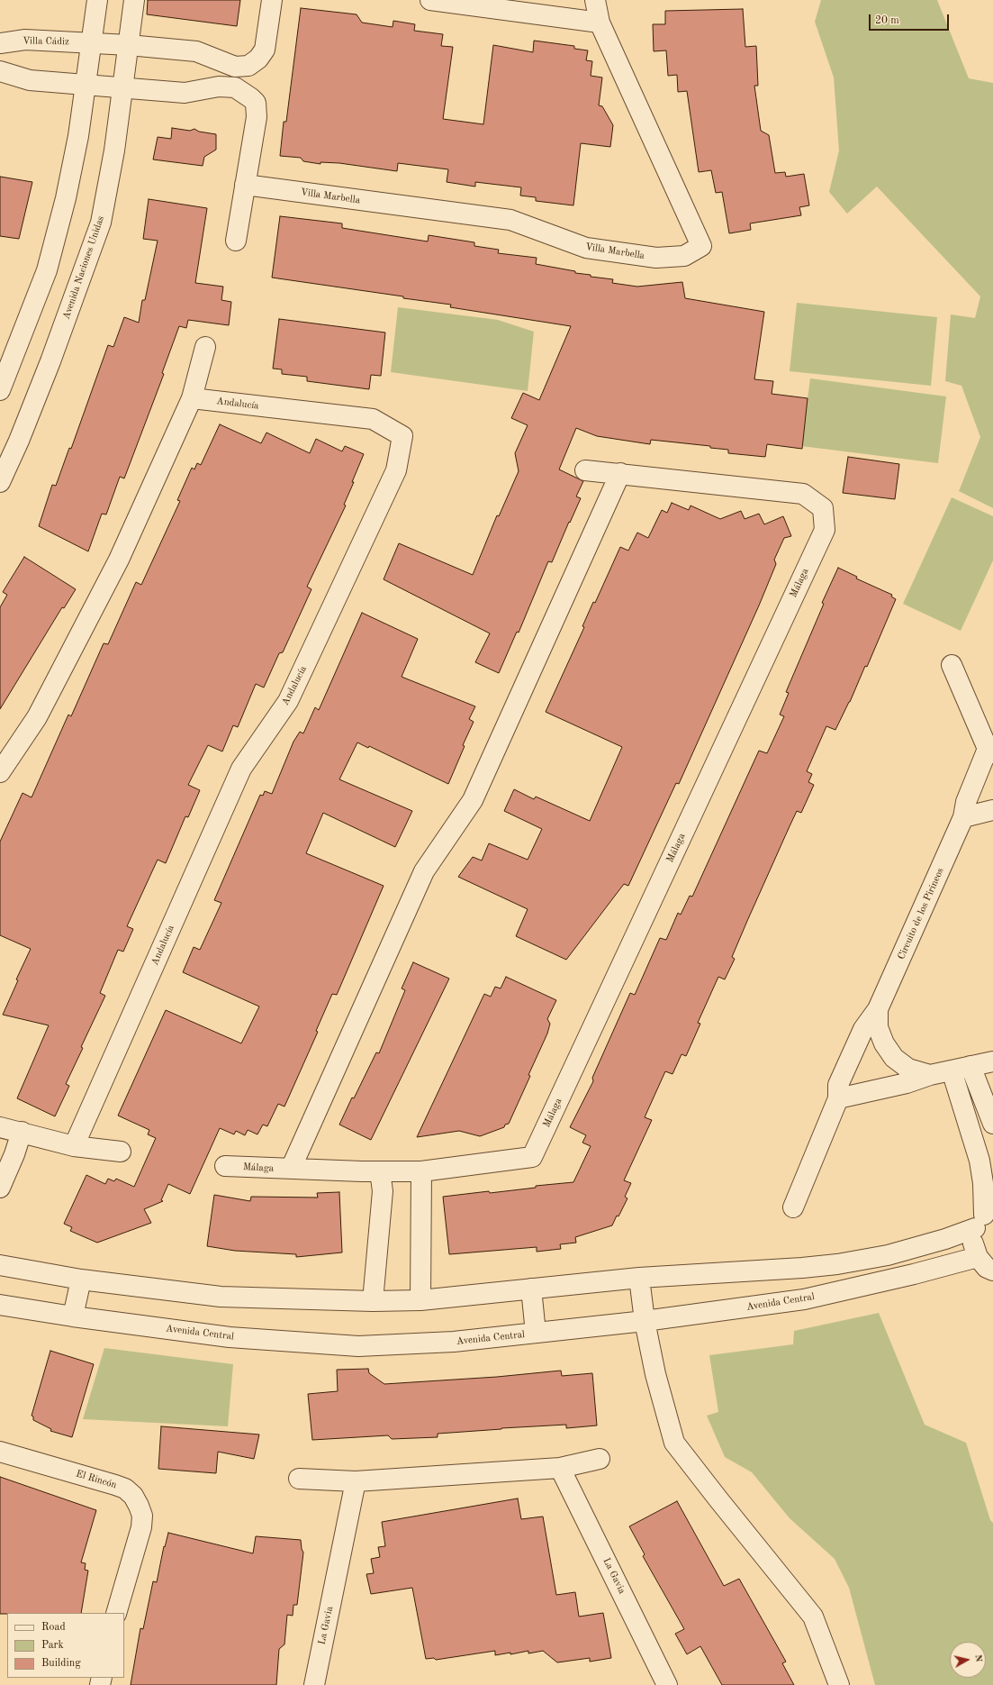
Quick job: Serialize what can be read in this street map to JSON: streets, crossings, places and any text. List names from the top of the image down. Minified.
{"streets":{"street":["Villa Cádiz","Villa Marbella","Avenida Naciones Unidas","Andalucía","Málaga","Circuito de los Pirineos","Avenida Central","El Rincón","La Gavia"]},"crossings":[["Villa Cádiz","Avenida Naciones Unidas"]],"legend":["Road","Park","Building"],"scale_bar":"20 m","north":"right"}
